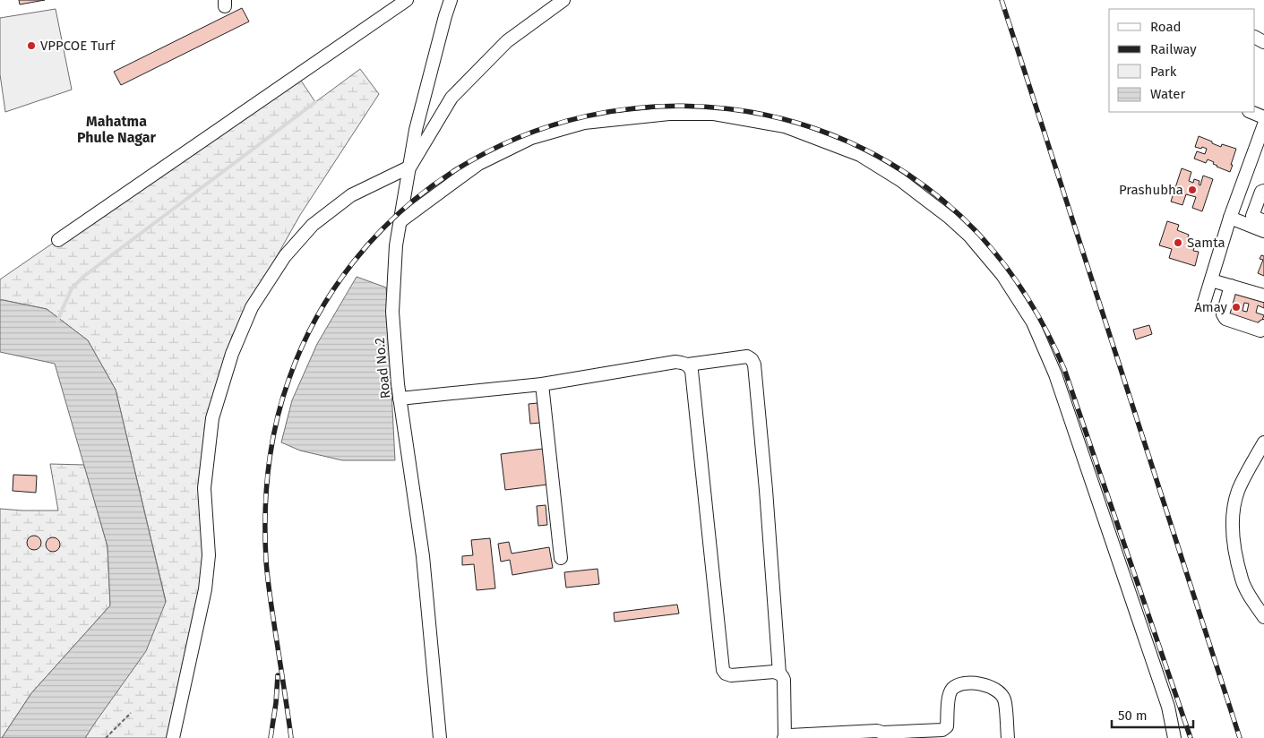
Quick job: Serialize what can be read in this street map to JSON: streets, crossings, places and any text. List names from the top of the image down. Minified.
{"streets":{"street":["Road No.2"]},"districts":["Mahatma Phule Nagar"],"places":["VPPCOE Turf","Prashubha","Samta","Amay"],"legend":["Road","Railway","Park","Water"],"scale_bar":"50 m"}
